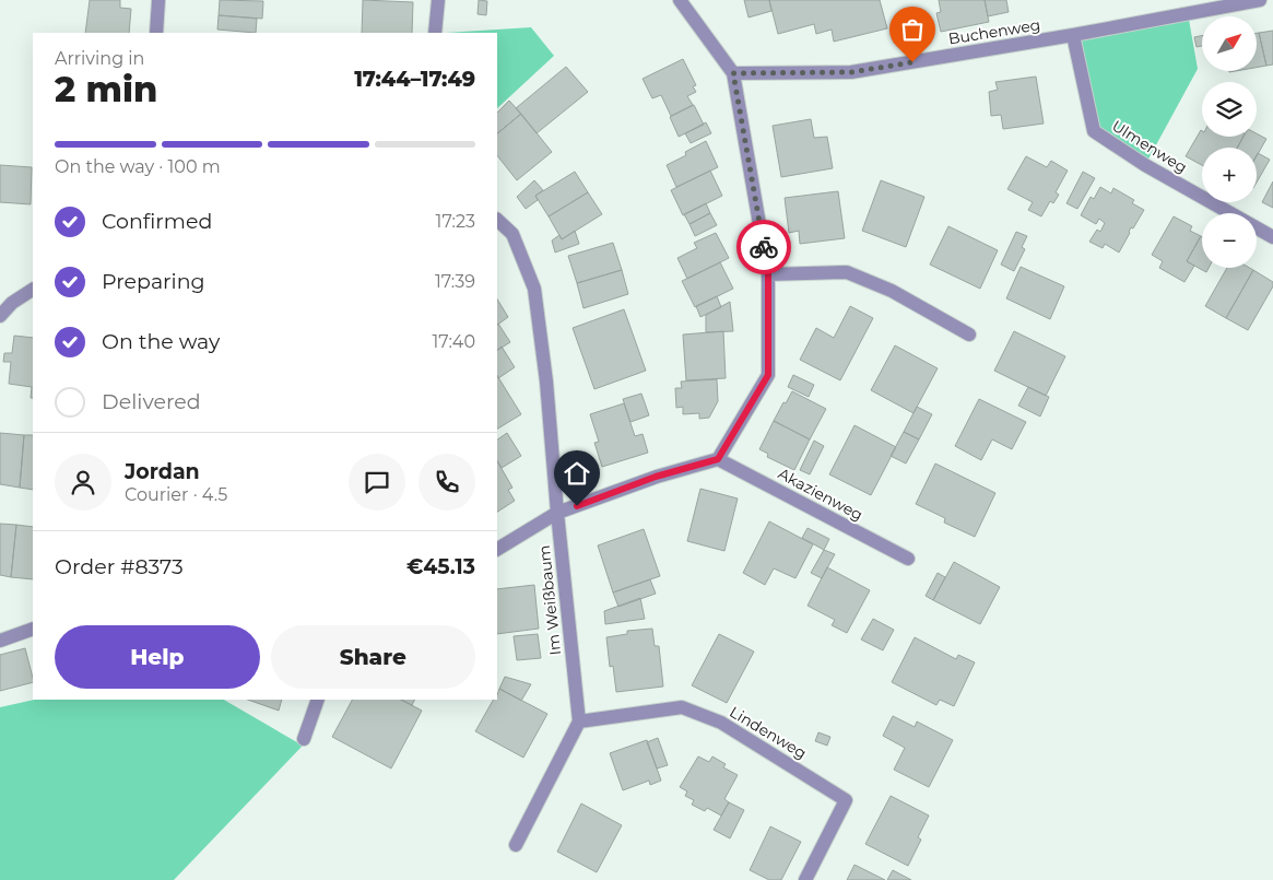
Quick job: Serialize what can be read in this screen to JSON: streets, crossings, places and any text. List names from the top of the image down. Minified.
{"streets":{"street":["Buchenweg","Ulmenweg","Akazienweg","Im Weißbaum","Lindenweg"]},"crossings":[["Buchenweg","Ulmenweg"],["Im Weißbaum","Lindenweg"]],"north":"top right","page":{"map_buttons":["+","−"],"heading":["2 min","Arriving in","17:44–17:49"],"panel":["Jordan","Courier · 4.5","Order #8373","€45.13"],"bar":"On the way · 100 m","list":[["Confirmed","17:23"],["Preparing","17:39"],["On the way","17:40"],"Delivered"],"buttons":["Help","Share"]}}
